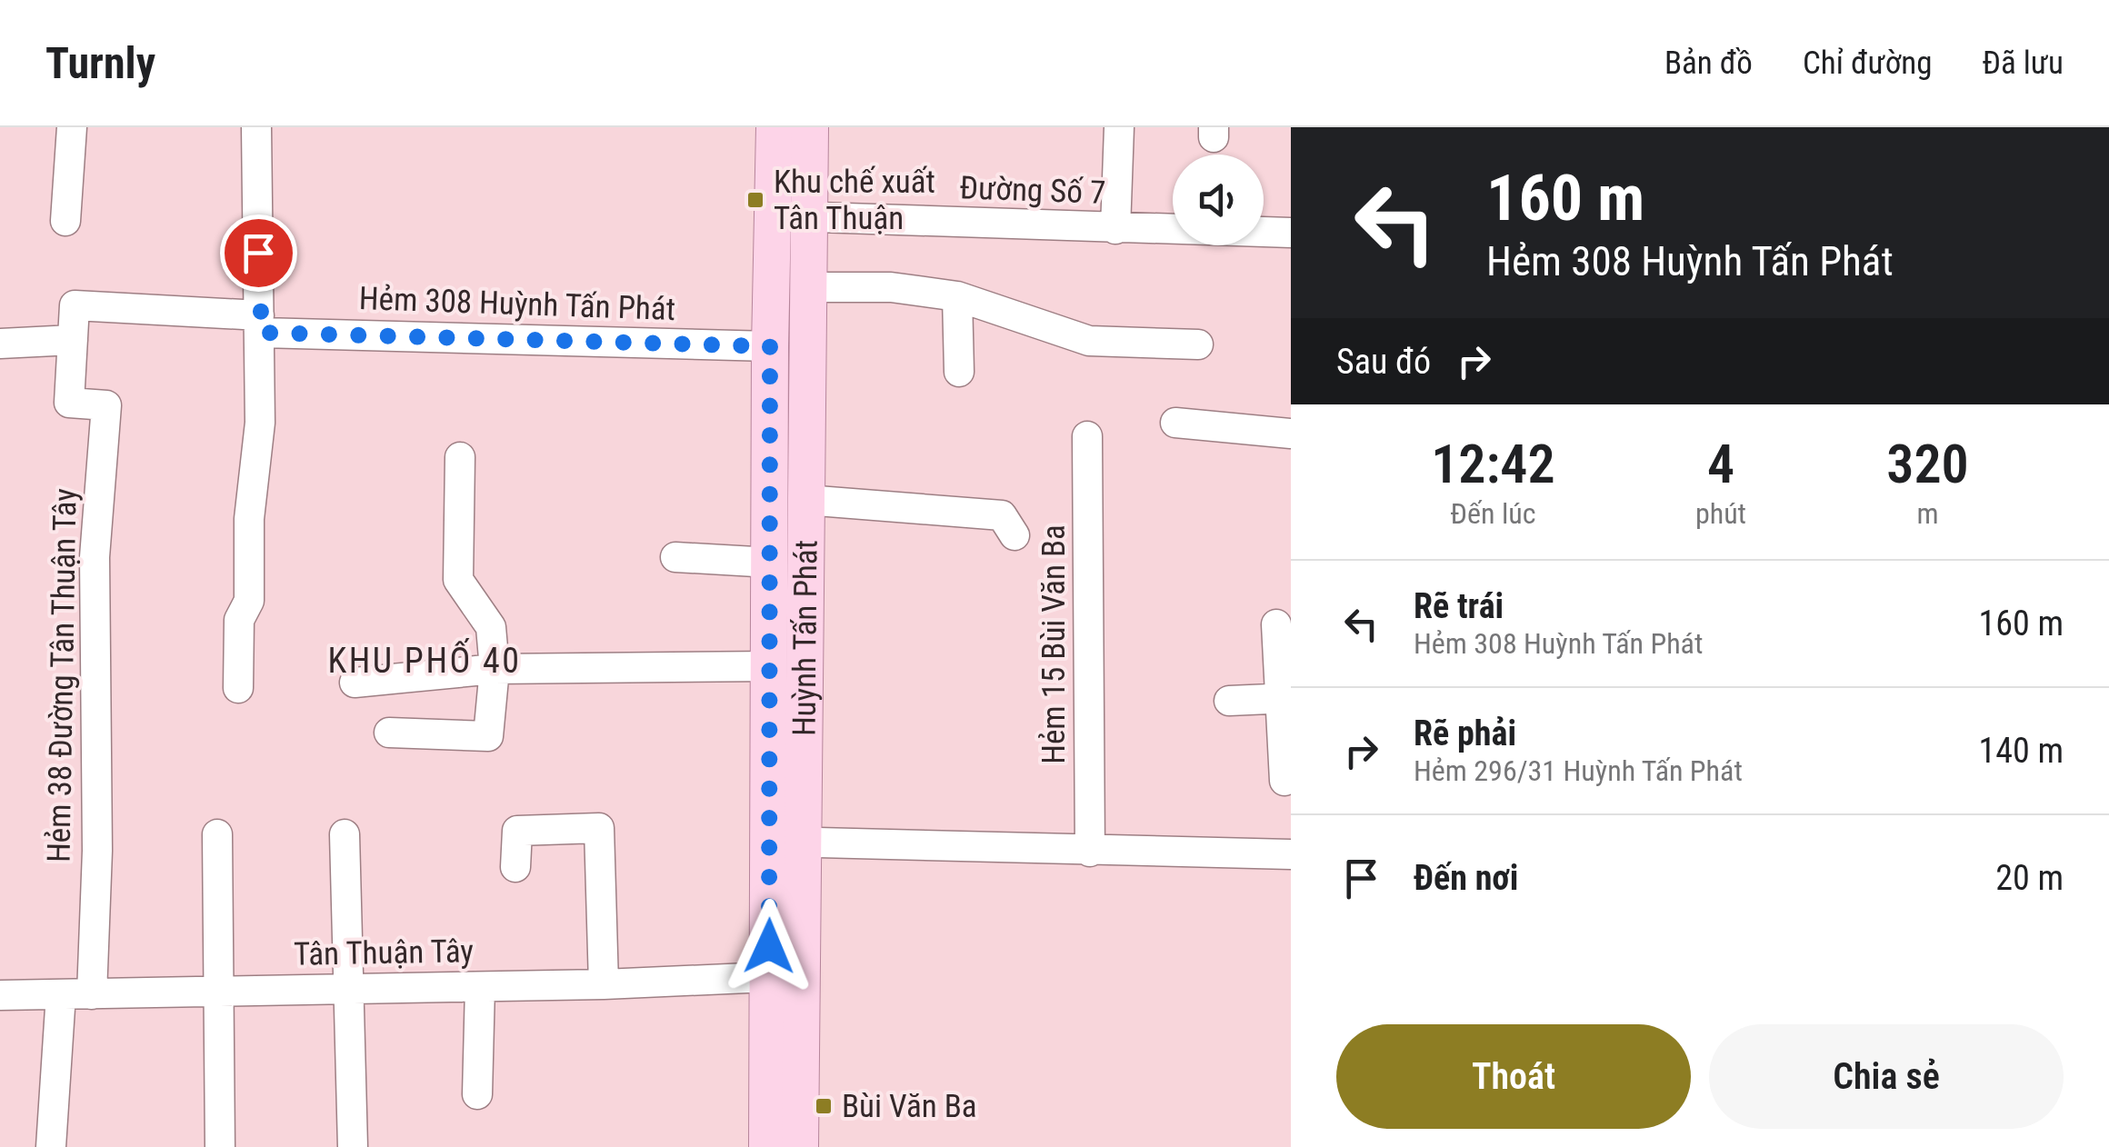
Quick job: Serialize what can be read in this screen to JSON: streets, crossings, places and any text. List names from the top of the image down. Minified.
{"streets":{"main road":["Huỳnh Tấn Phát"],"street":["Đường Số 7","Hẻm 308 Huỳnh Tấn Phát","Hẻm 15 Bùi Văn Ba","Hẻm 38 Đường Tân Thuận Tây","Tân Thuận Tây"]},"crossings":[["Đường Số 7","Huỳnh Tấn Phát"],["Hẻm 308 Huỳnh Tấn Phát","Huỳnh Tấn Phát"],["Hẻm 308 Huỳnh Tấn Phát","Hẻm 38 Đường Tân Thuận Tây"],["Huỳnh Tấn Phát","Tân Thuận Tây"],["Hẻm 38 Đường Tân Thuận Tây","Tân Thuận Tây"]],"districts":["KHU PHỐ 40"],"places":{"transit":["Khu chế xuất Tân Thuận","Bùi Văn Ba"]},"page":{"header":"Turnly","nav":["Bản đồ","Chỉ đường","Đã lưu"],"turn":["160 m","Hẻm 308 Huỳnh Tấn Phát"],"then":"Sau đó","eta":["12:42","Đến lúc","4","phút","320","m"],"list":[{"name":"Rẽ trái","note":"Hẻm 308 Huỳnh Tấn Phát","value":"160 m"},{"name":"Rẽ phải","note":"Hẻm 296/31 Huỳnh Tấn Phát","value":"140 m"},{"name":"Đến nơi","value":"20 m"}],"buttons":["Thoát","Chia sẻ"]}}
